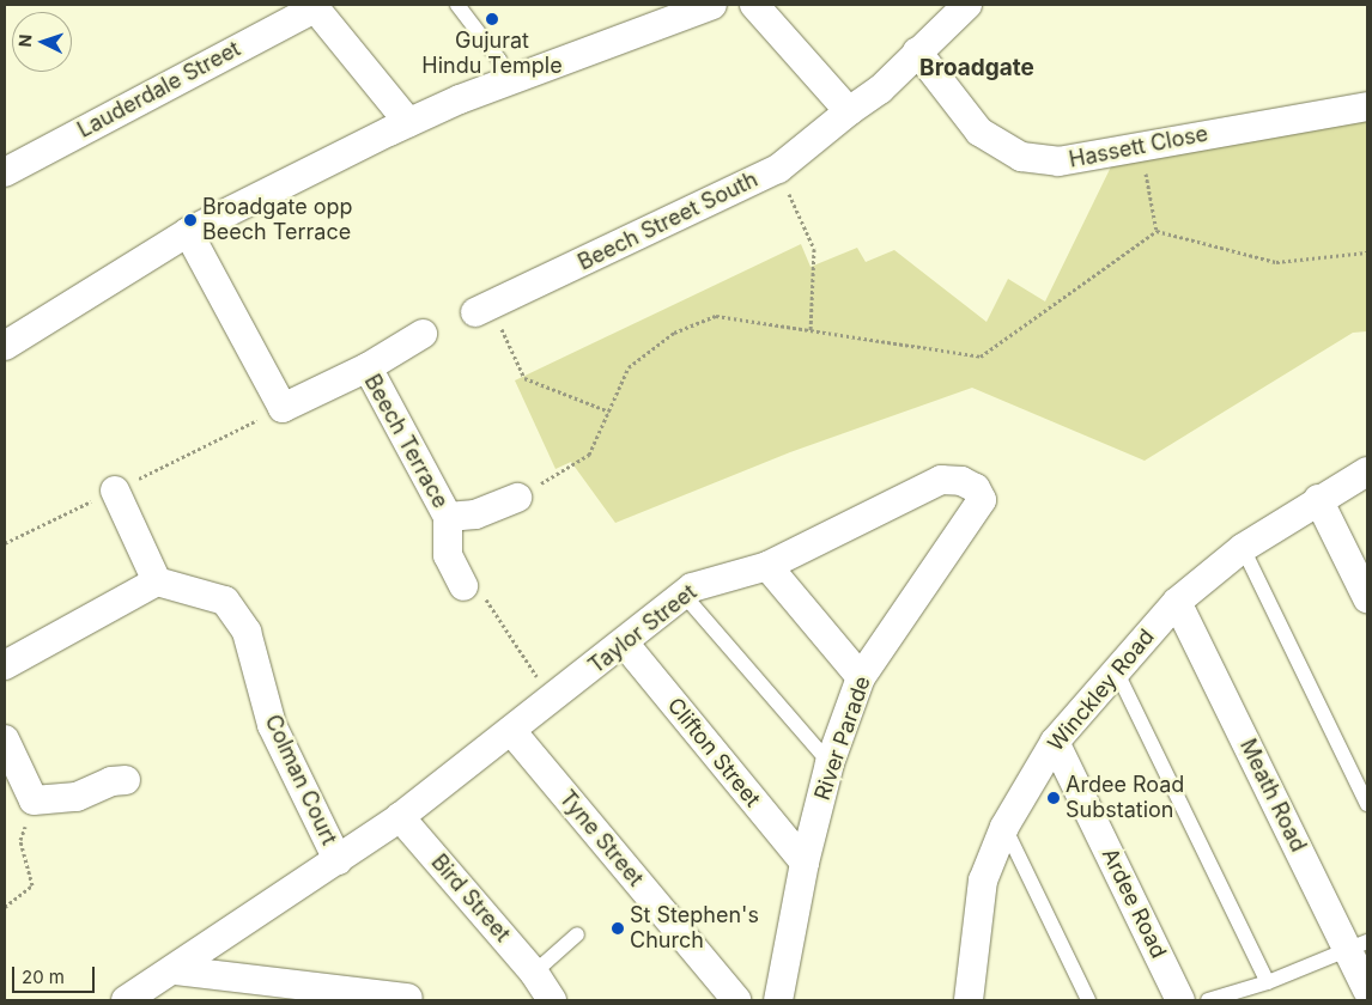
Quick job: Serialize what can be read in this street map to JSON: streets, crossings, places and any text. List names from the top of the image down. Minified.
{"streets":{"street":["Lauderdale Street","Hassett Close","Beech Street South","Beech Terrace","Taylor Street","Winckley Road","River Parade","Clifton Street","Colman Court","Meath Road","Tyne Street","Bird Street","Ardee Road"]},"crossings":[["Hassett Close","Beech Street South"],["Taylor Street","River Parade"],["Taylor Street","Clifton Street"],["Taylor Street","Colman Court"],["Taylor Street","Tyne Street"],["Taylor Street","Bird Street"],["Winckley Road","Meath Road"],["Winckley Road","Ardee Road"],["River Parade","Clifton Street"]],"districts":["Broadgate"],"places":["Gujurat Hindu Temple","Broadgate opp Beech Terrace","Ardee Road Substation","St Stephen's Church"],"scale_bar":"20 m","north":"left"}
